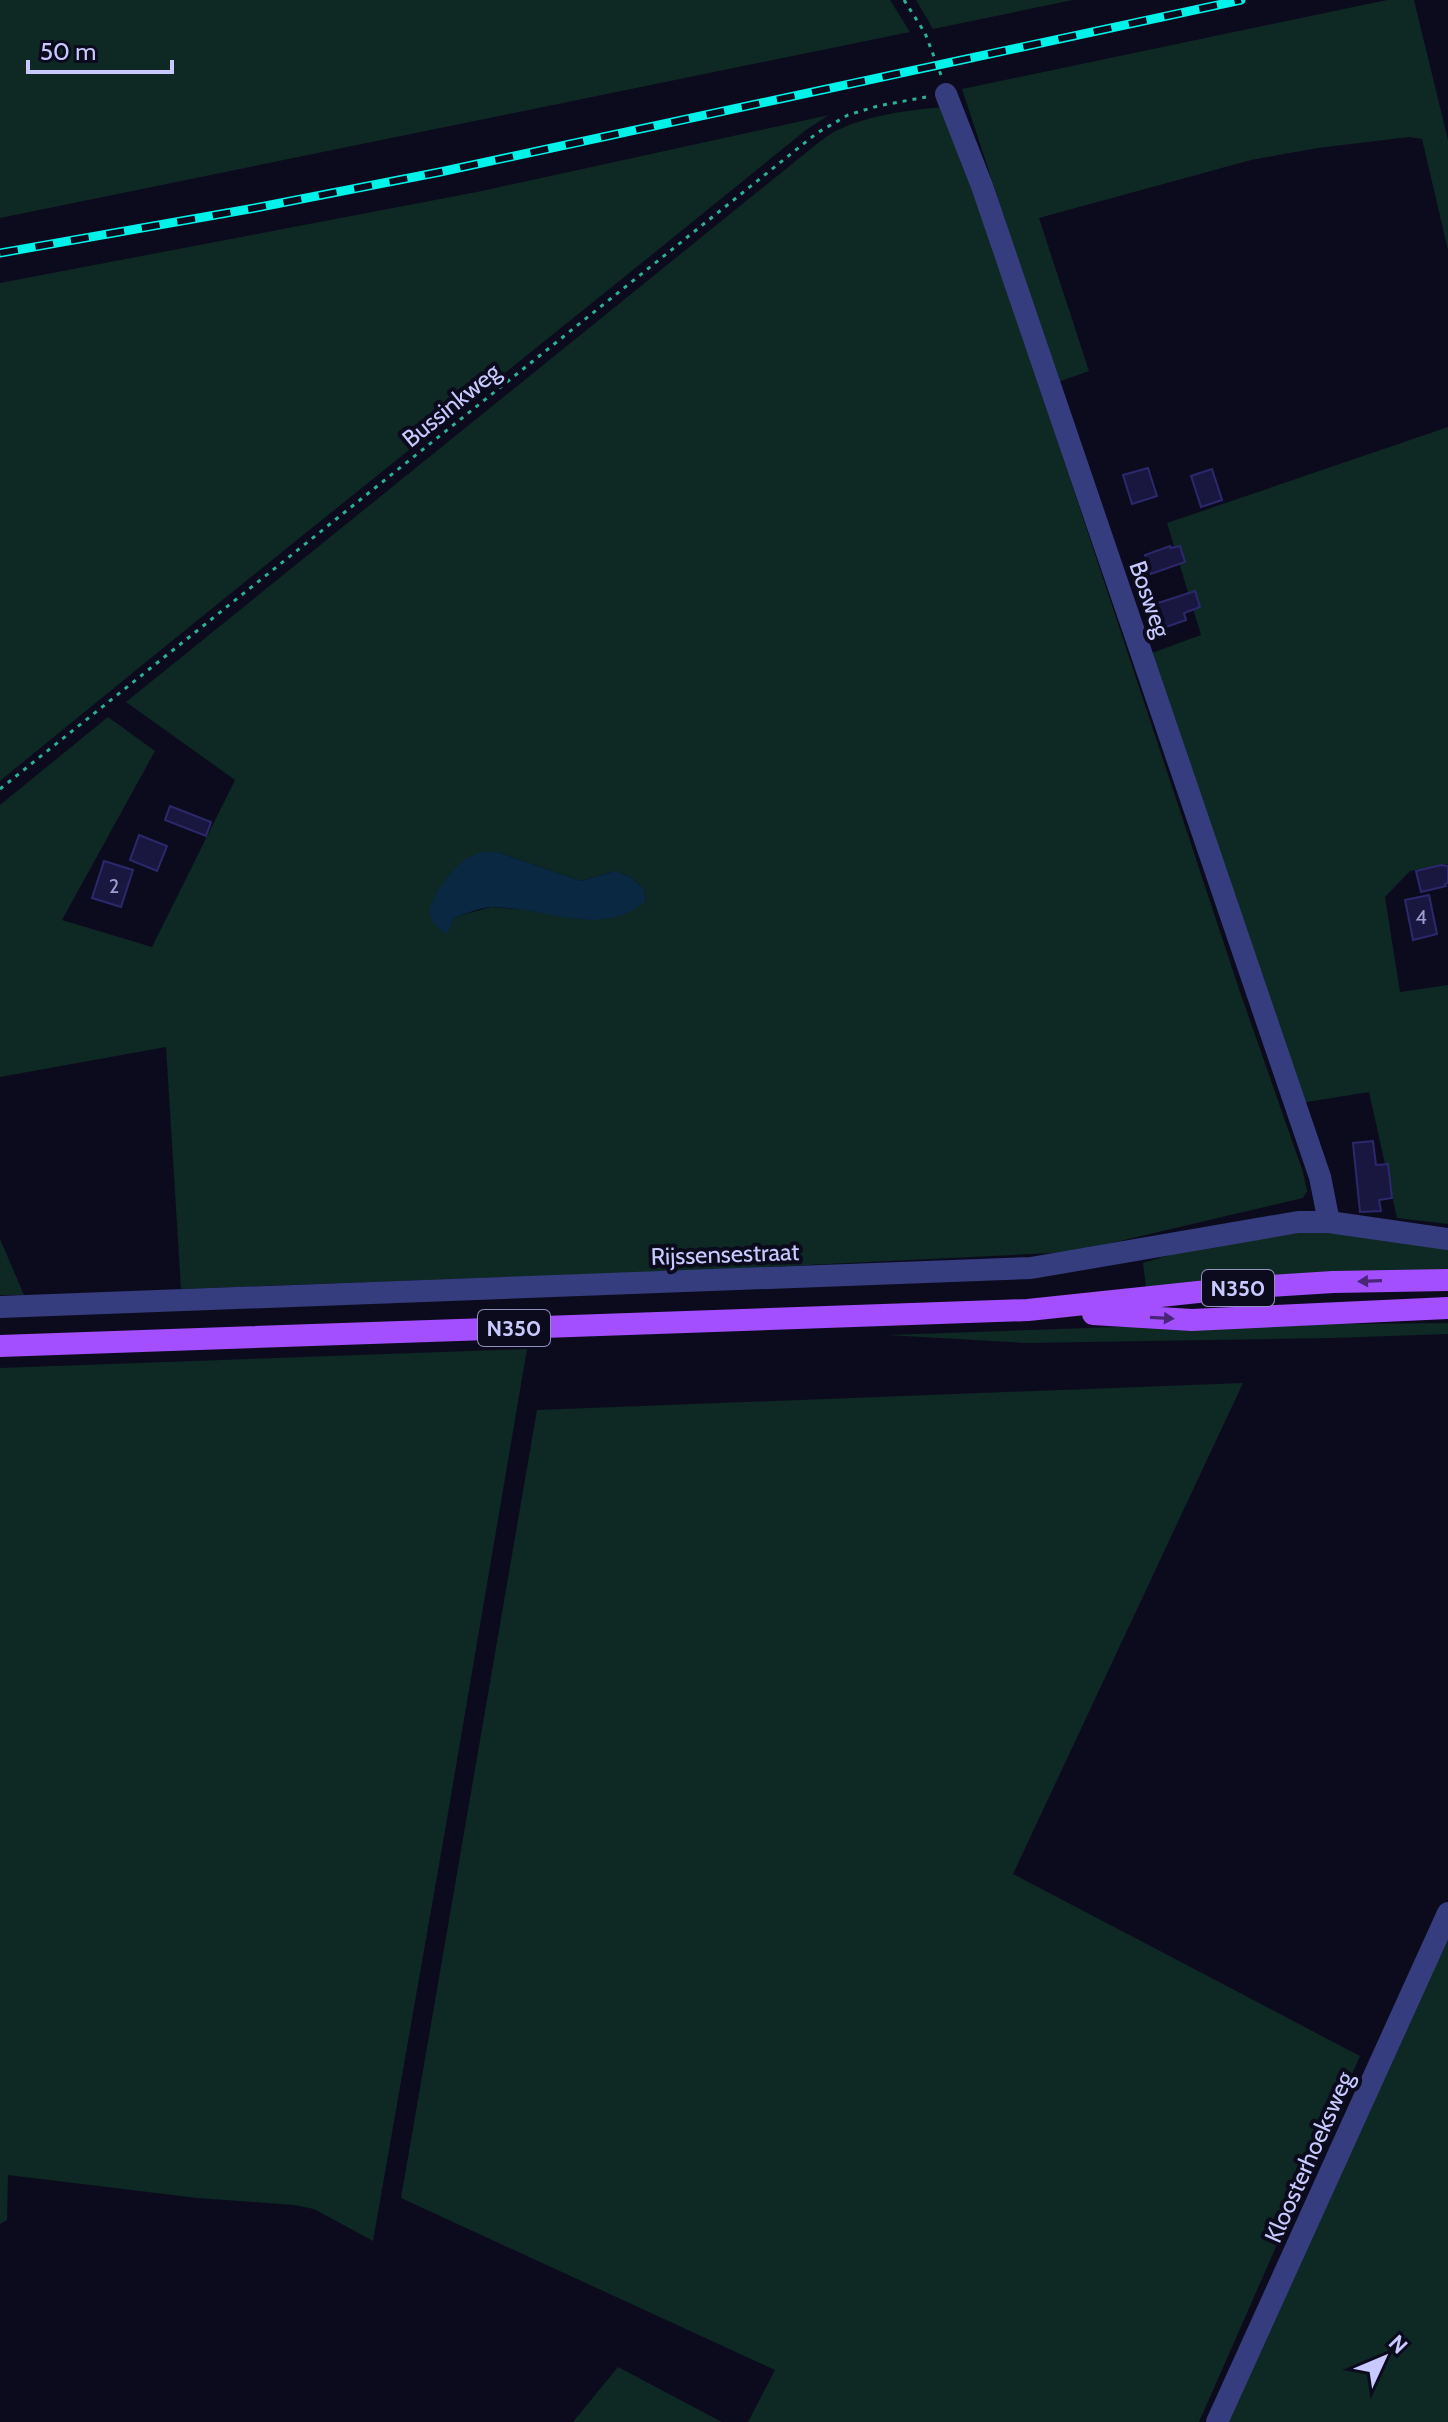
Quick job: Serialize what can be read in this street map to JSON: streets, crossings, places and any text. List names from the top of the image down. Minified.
{"streets":{"main road":["N350"],"street":["Bosweg","Rijssensestraat","Kloosterhoeksweg"],"path":["Bussinkweg"]},"crossings":[["Bussinkweg","Bosweg"],["Bosweg","Rijssensestraat"]],"house_numbers":["2","4"],"scale_bar":"50 m","north":"top right"}
